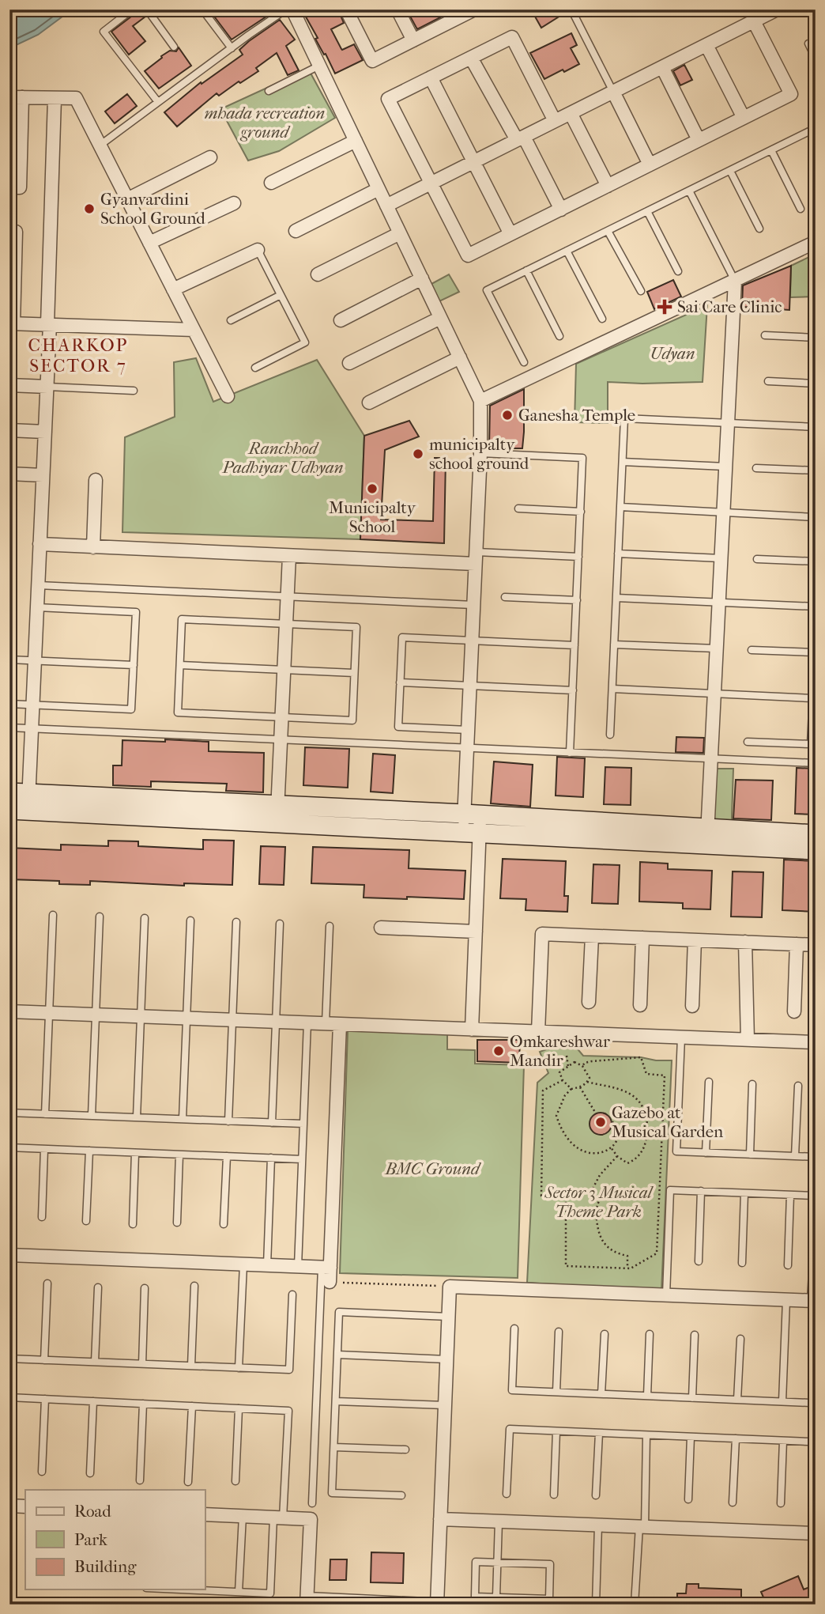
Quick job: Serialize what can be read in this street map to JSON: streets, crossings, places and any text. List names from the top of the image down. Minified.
{"districts":["CHARKOP SECTOR 7"],"parks":["mhada recreation ground","Udyan","Ranchhod Padhiyar Udhyan","BMC Ground","Sector 3 Musical Theme Park"],"places":{"other":["Gyanvardini School Ground","Ganesha Temple","municipalty school ground","Municipalty School","Omkareshwar Mandir","Gazebo at Musical Garden"],"health":["Sai Care Clinic"]},"legend":["Road","Park","Building"]}
